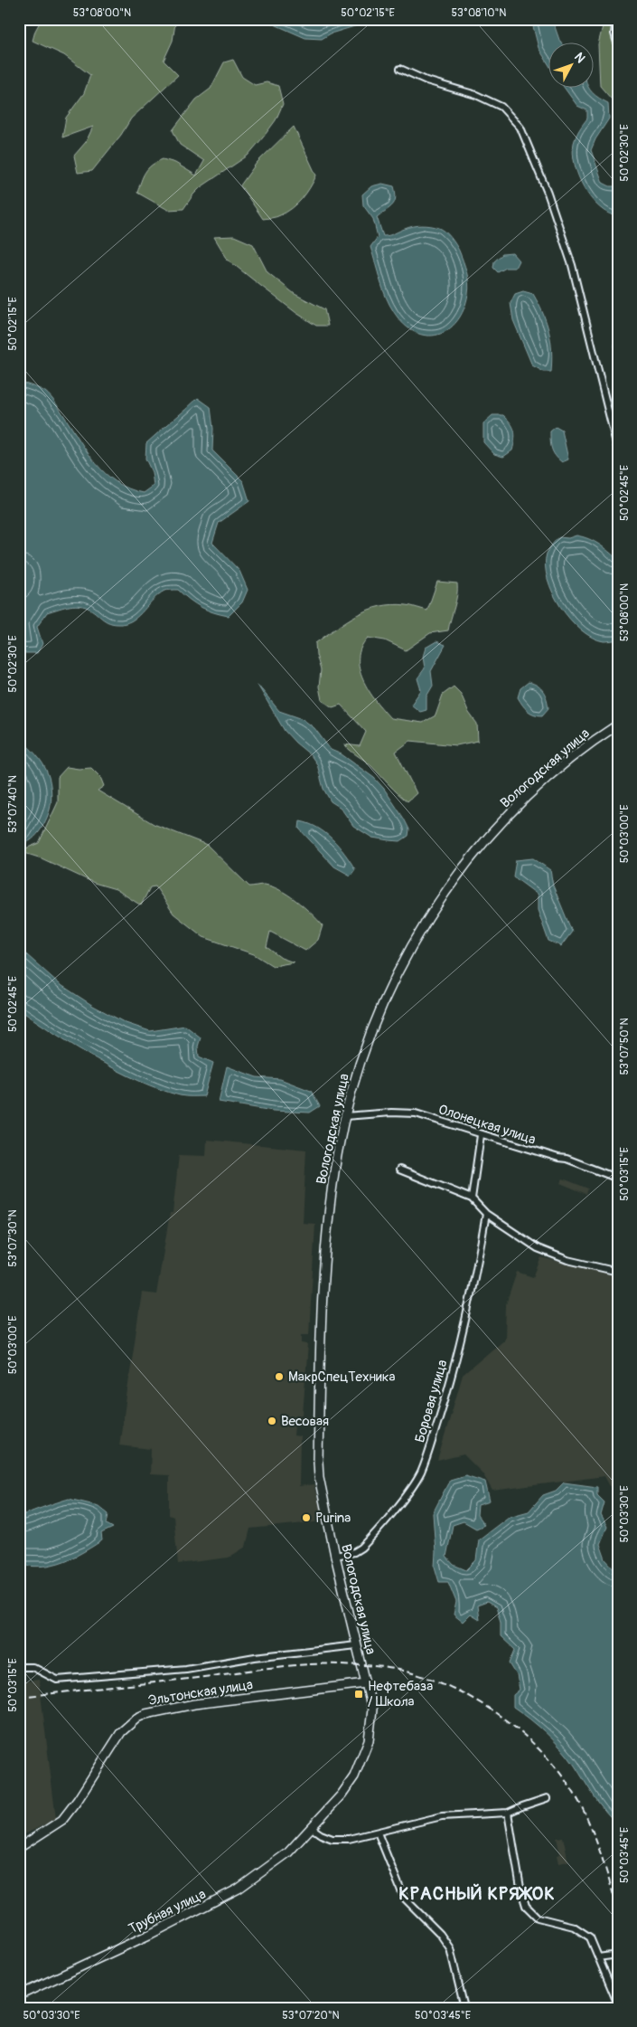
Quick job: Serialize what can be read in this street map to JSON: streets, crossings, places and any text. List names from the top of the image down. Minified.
{"streets":{"main road":["Вологодская улица","Эльтонская улица","Трубная улица"],"street":["Олонецкая улица","Боровая улица"]},"crossings":[["Вологодская улица","Олонецкая улица"],["Вологодская улица","Боровая улица"],["Вологодская улица","Эльтонская улица"],["Вологодская улица","Трубная улица"],["Эльтонская улица","Трубная улица"]],"districts":["КРАСНЫЙ КРЯЖОК"],"places":{"other":["МакрСпецТехника","Весовая","Purina"],"transit":["Нефтебаза / Школа"]},"north":"top right","coordinates":["53°08'00\"N","50°02'15\"E","53°08'10\"N","50°02'30\"E","50°02'45\"E","53°07'40\"N","50°03'00\"E","53°07'50\"N","50°03'15\"E","53°07'30\"N","50°03'30\"E","50°03'45\"E","53°07'20\"N"]}
